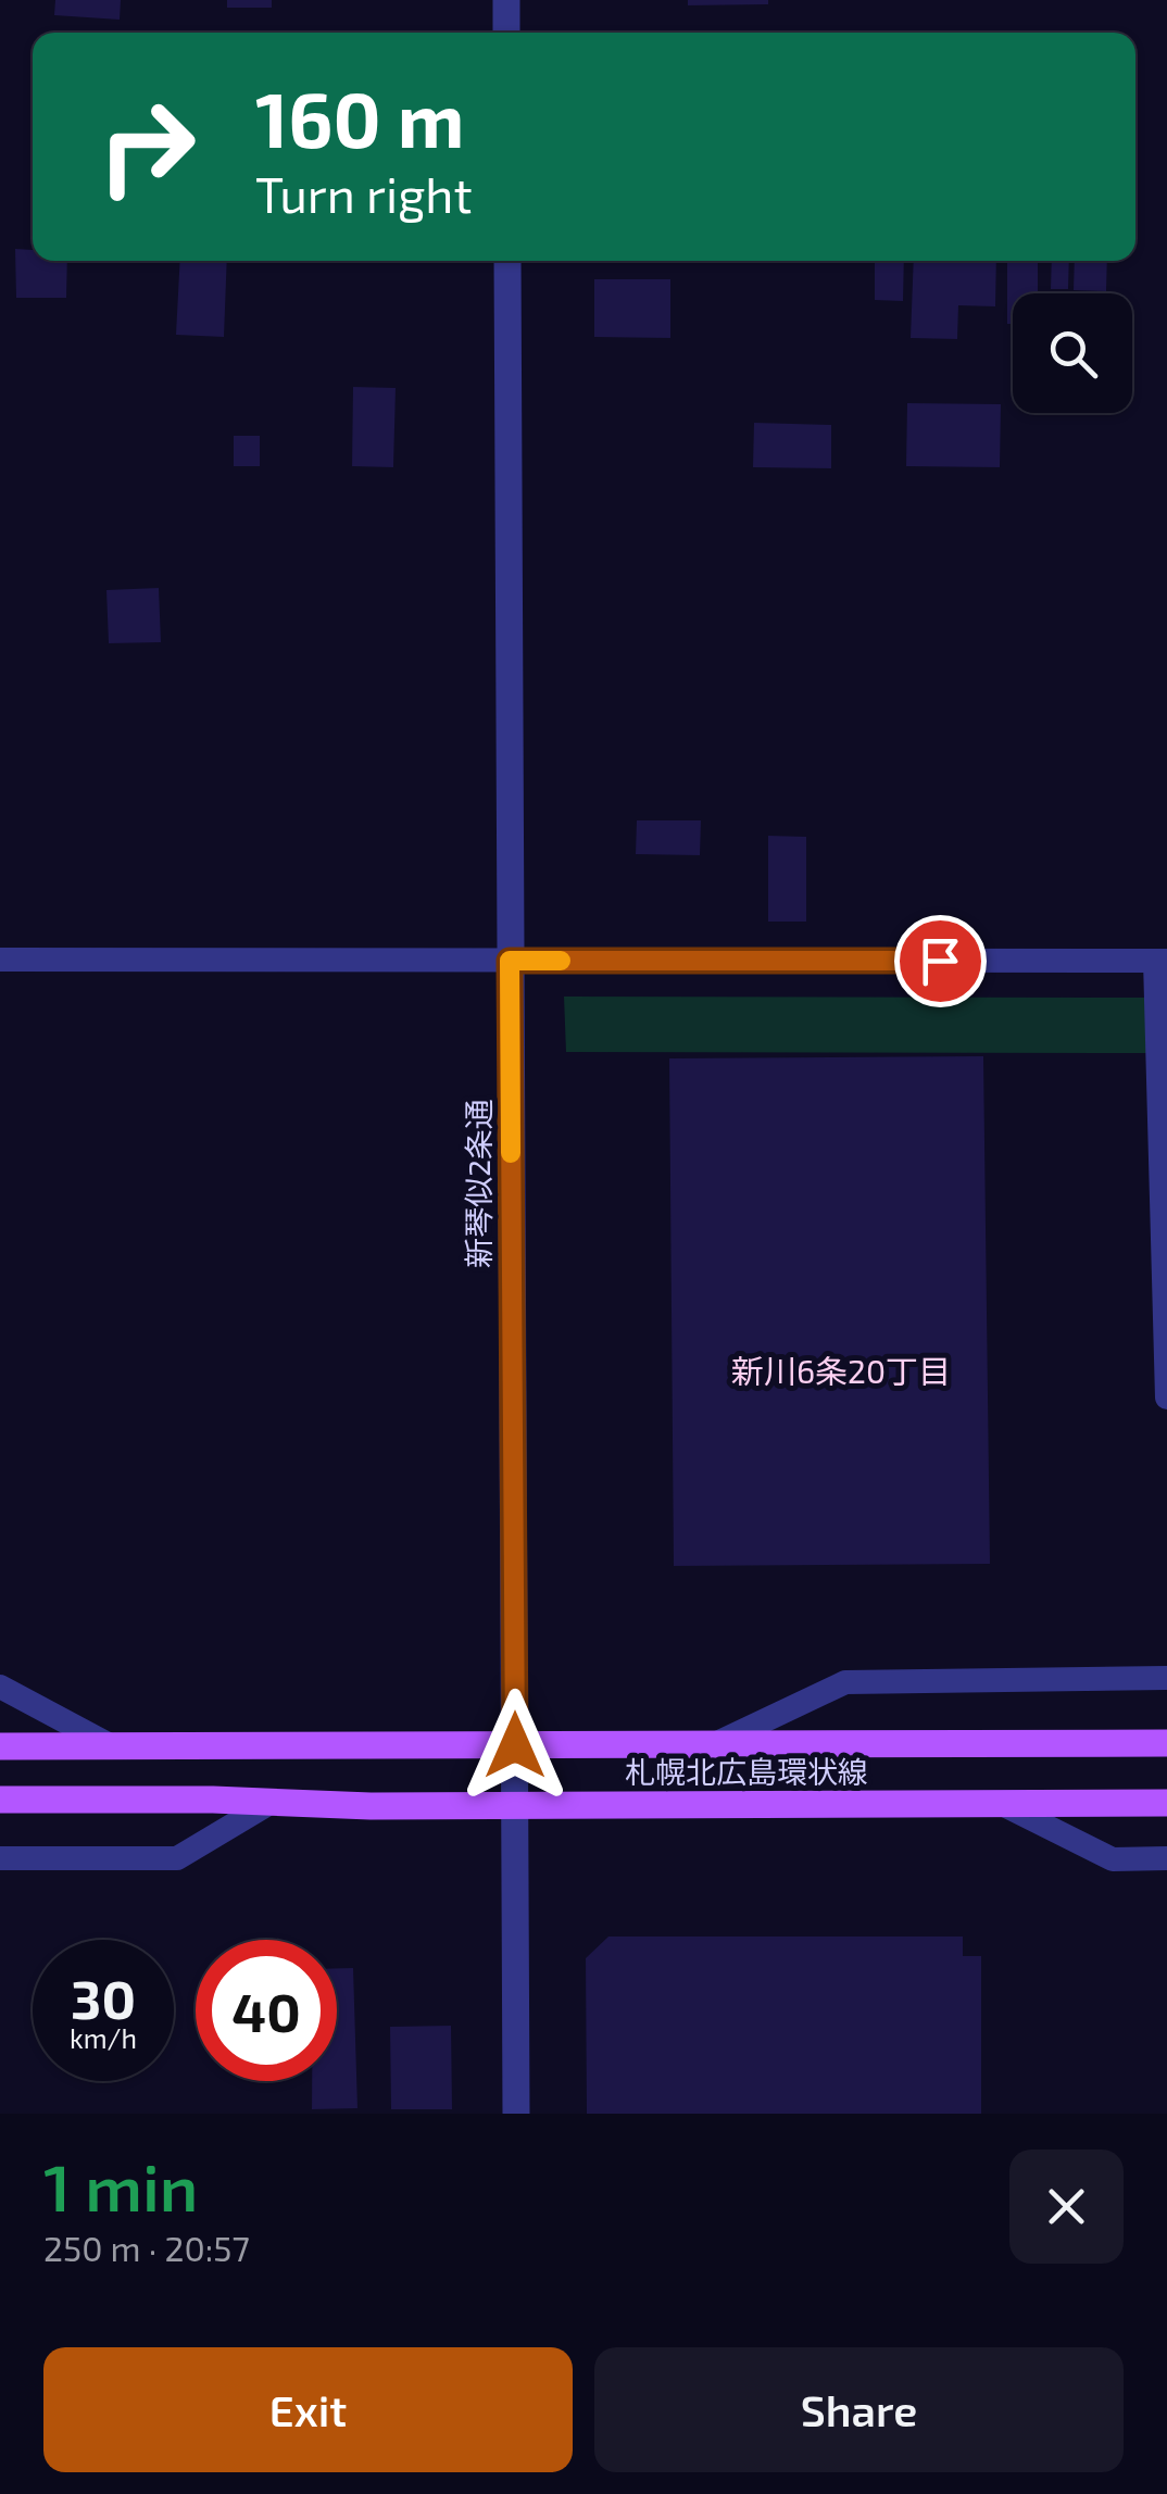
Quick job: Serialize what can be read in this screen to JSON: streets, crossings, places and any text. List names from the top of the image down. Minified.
{"streets":{"main road":["札幌北広島環状線"],"street":["新琴似2条通"]},"crossings":[["新琴似2条通","札幌北広島環状線"]],"districts":["新川6条20丁目"],"page":{"turn":["160 m","Turn right"],"speed":"30 km/h","limit":"40","heading":["1 min","250 m · 20:57"],"buttons":["Exit","Share"]}}
